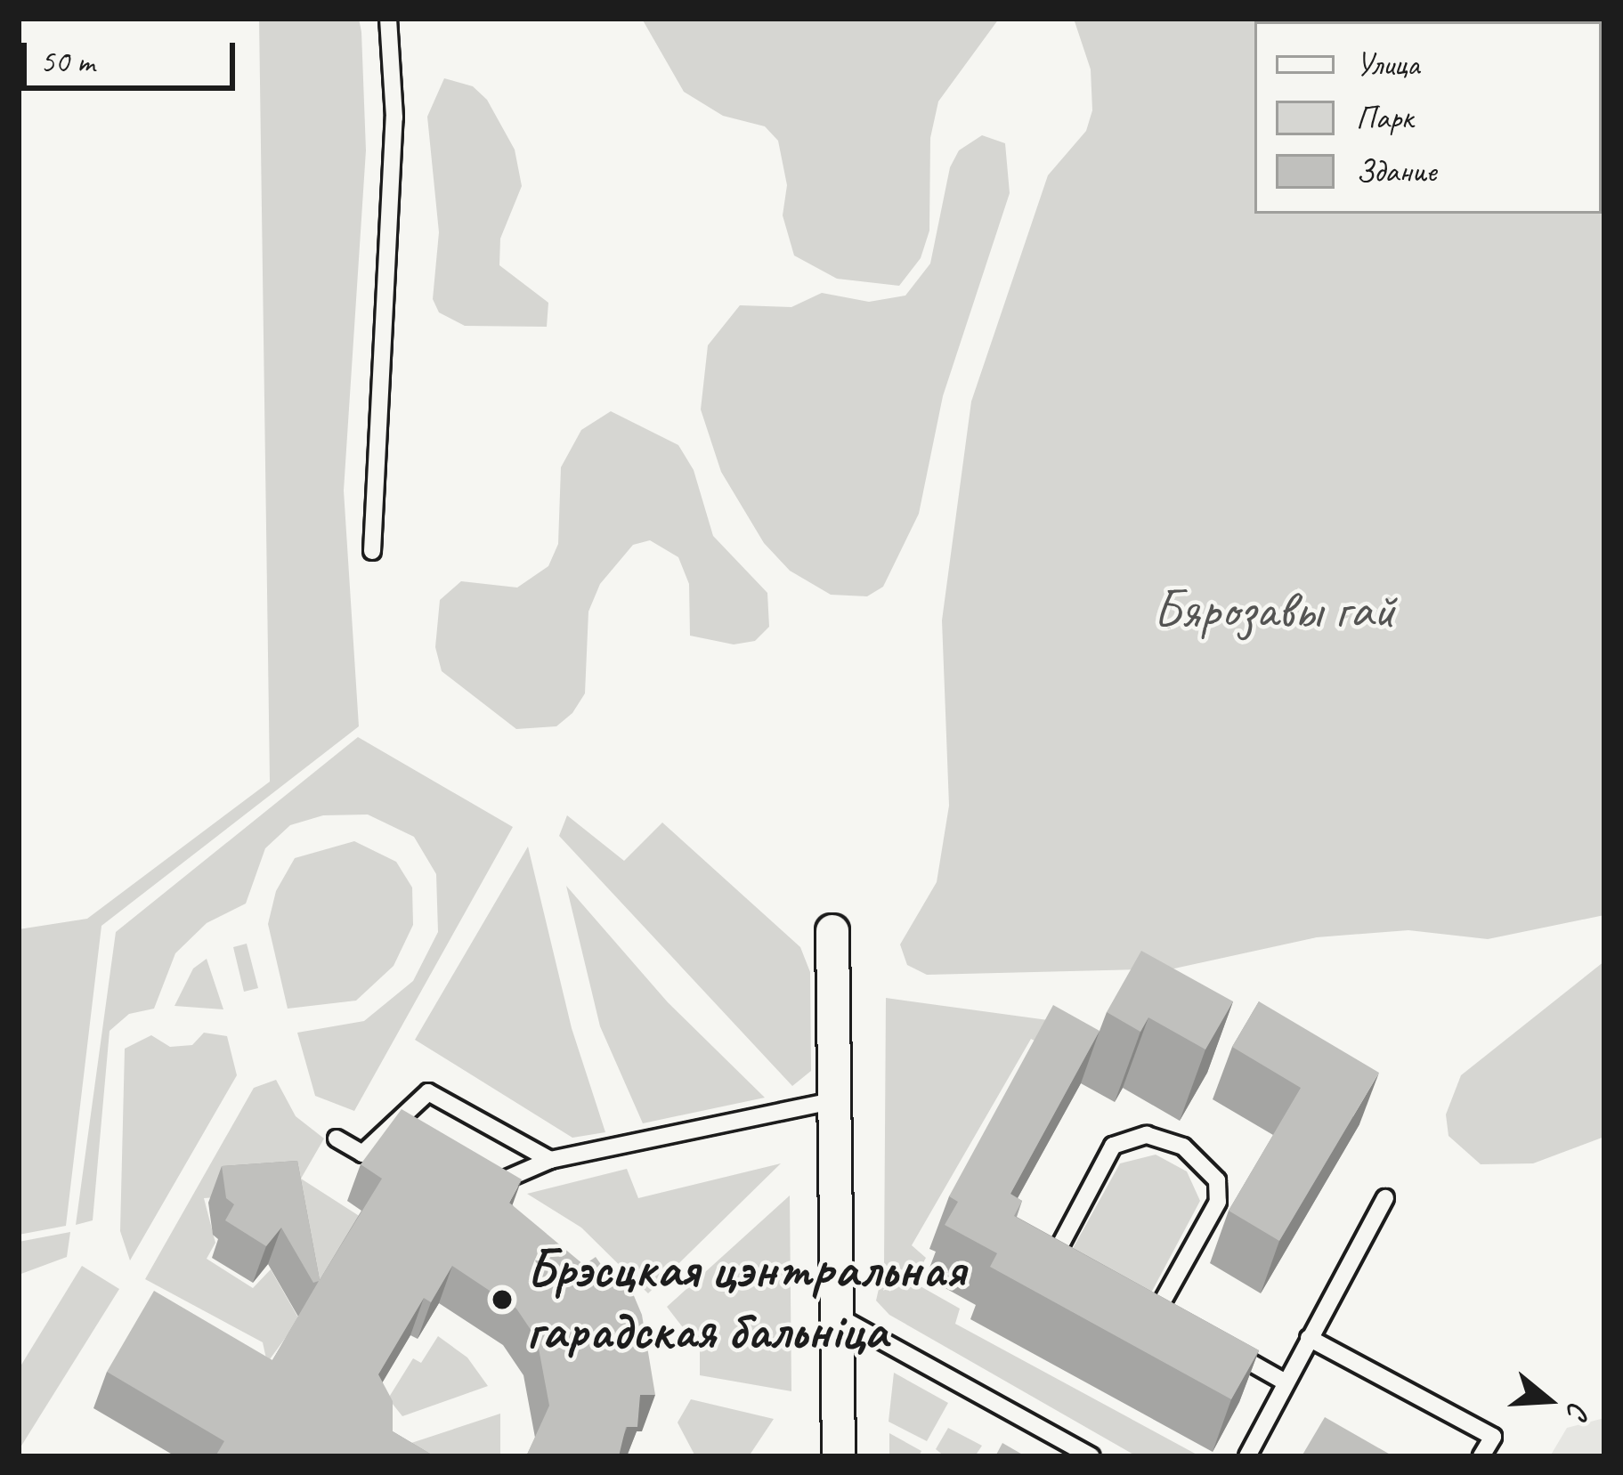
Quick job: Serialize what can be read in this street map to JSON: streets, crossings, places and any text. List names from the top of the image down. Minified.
{"parks":["Бярозавы гай"],"places":["Брэсцкая цэнтральная гарадская бальніца"],"legend":["Улица","Парк","Здание"],"scale_bar":"50 m","north":"right"}
